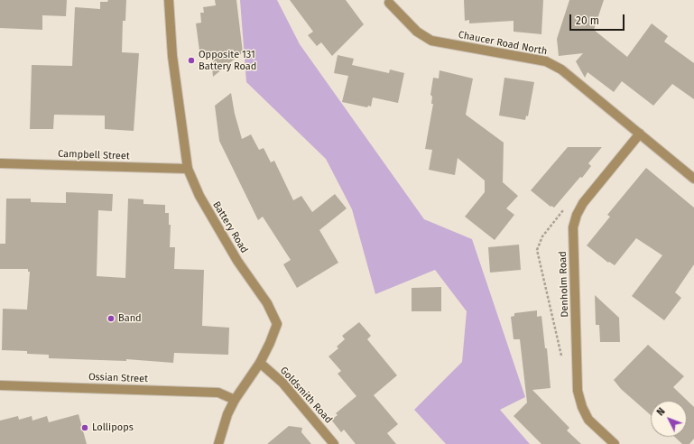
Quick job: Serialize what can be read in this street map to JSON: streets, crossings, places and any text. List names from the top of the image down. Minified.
{"streets":{"street":["Chaucer Road North","Campbell Street","Battery Road","Denholm Road","Ossian Street","Goldsmith Road"]},"crossings":[["Chaucer Road North","Denholm Road"],["Campbell Street","Battery Road"],["Battery Road","Ossian Street"],["Battery Road","Goldsmith Road"]],"places":["Opposite 131 Battery Road","Band","Lollipops"],"scale_bar":"20 m","north":"top left"}
